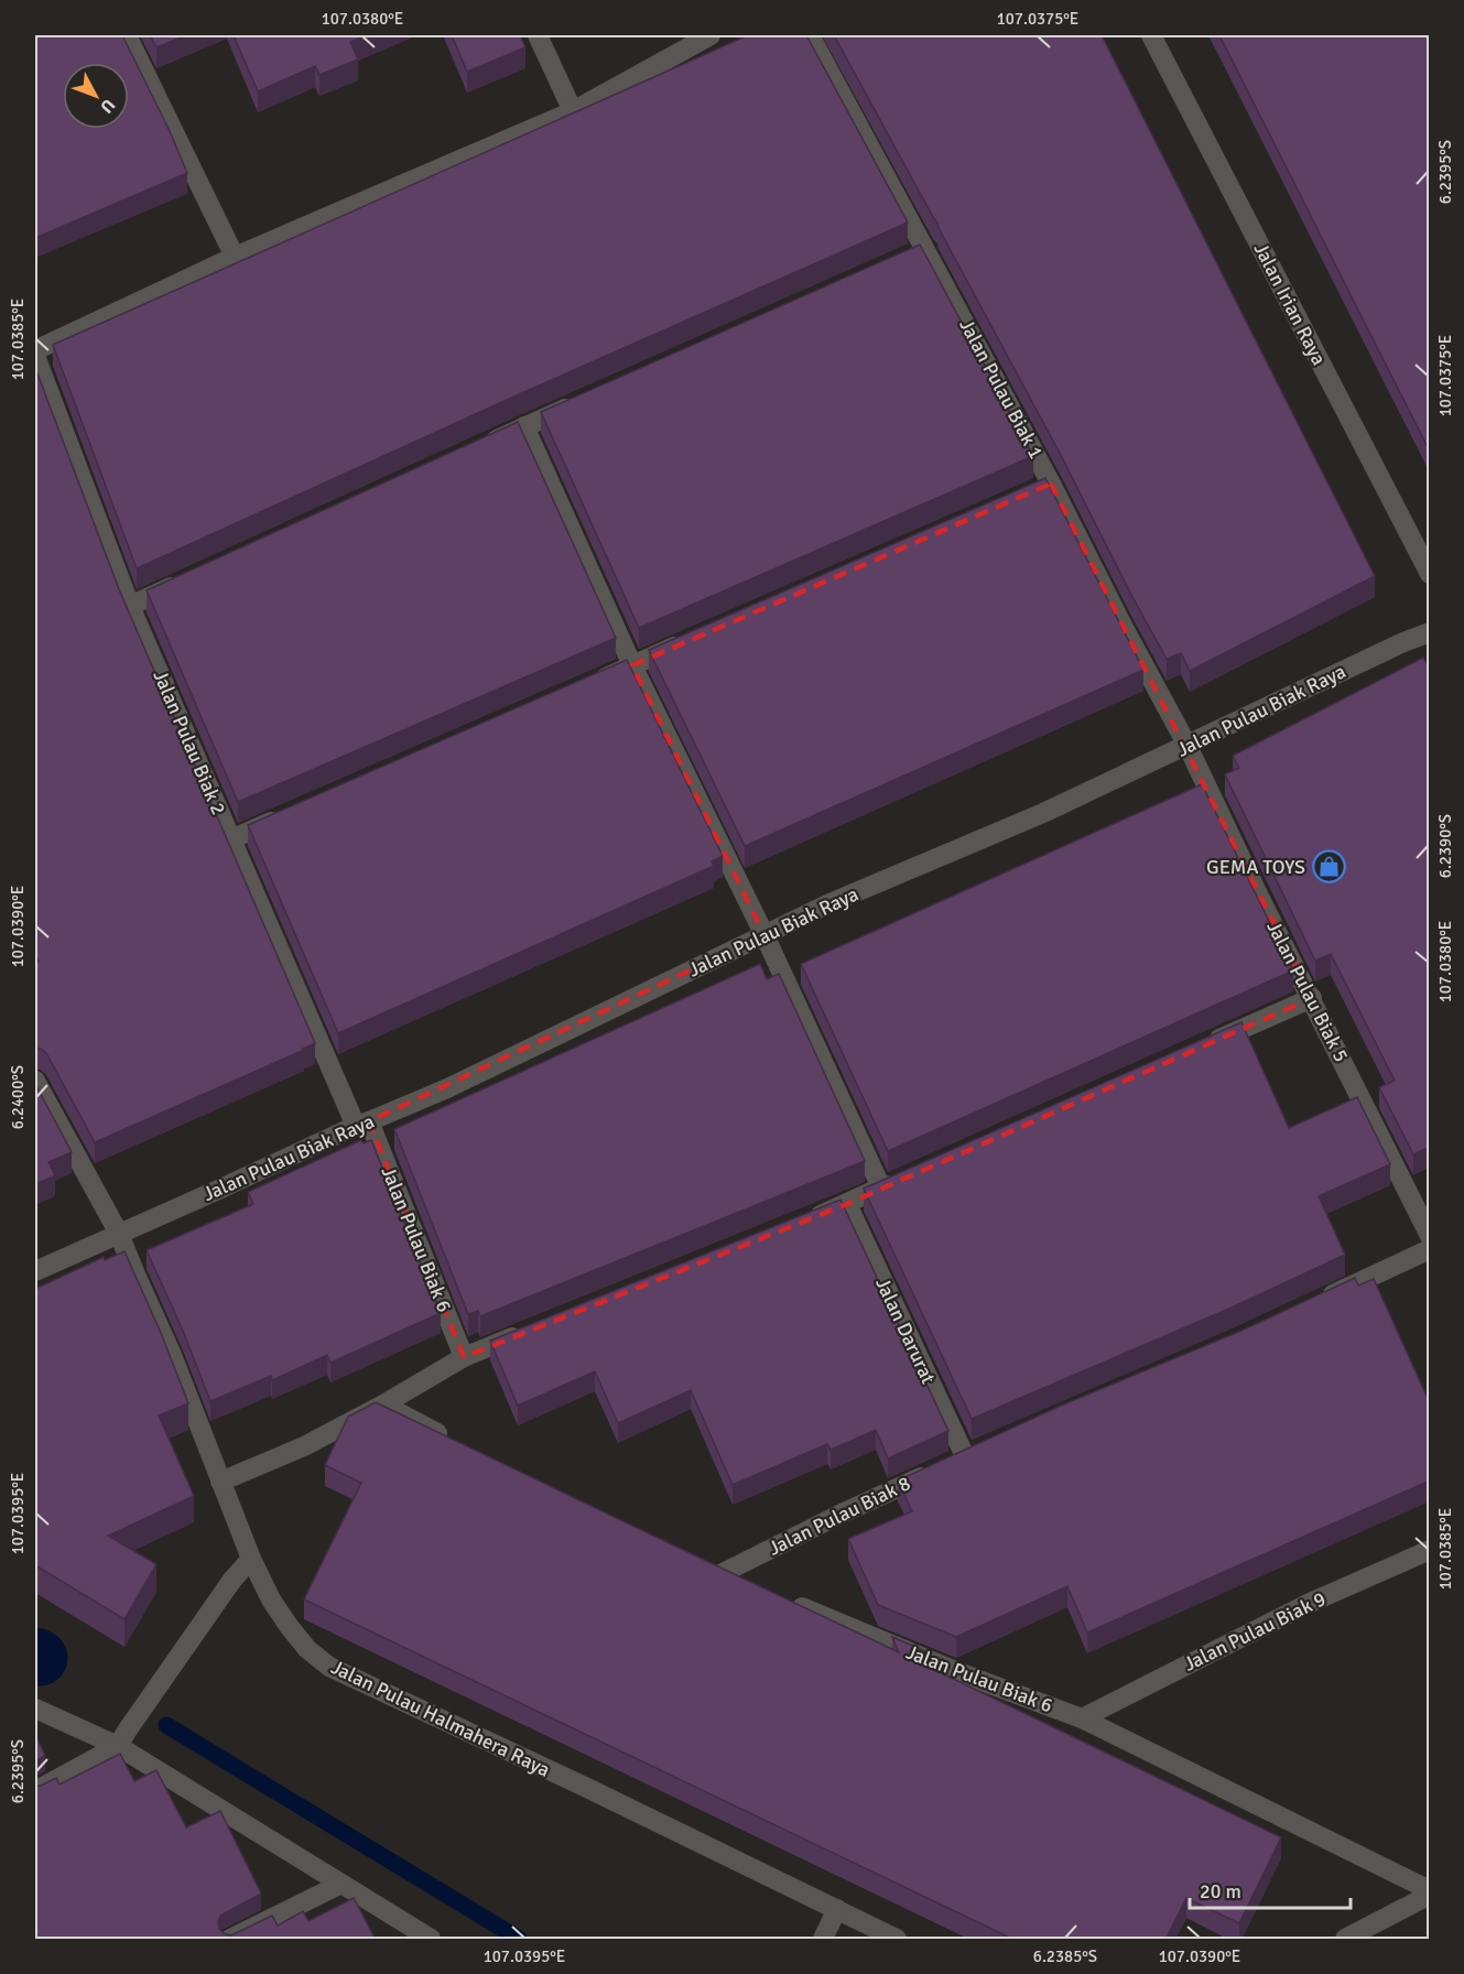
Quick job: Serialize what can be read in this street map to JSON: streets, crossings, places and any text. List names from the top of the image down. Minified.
{"streets":{"street":["Jalan Irian Raya","Jalan Pulau Biak 1","Jalan Pulau Biak Raya","Jalan Pulau Biak 2","Jalan Pulau Biak 5","Jalan Pulau Biak 6","Jalan Darurat","Jalan Pulau Biak 8","Jalan Pulau Biak 9","Jalan Pulau Halmahera Raya"]},"crossings":[["Jalan Pulau Biak 1","Jalan Pulau Biak Raya"],["Jalan Pulau Biak 1","Jalan Pulau Biak 5"],["Jalan Pulau Biak Raya","Jalan Pulau Biak 2"],["Jalan Pulau Biak Raya","Jalan Pulau Biak 5"],["Jalan Pulau Biak Raya","Jalan Pulau Biak 6"],["Jalan Pulau Biak Raya","Jalan Pulau Halmahera Raya"],["Jalan Pulau Biak 2","Jalan Pulau Biak 6"],["Jalan Pulau Biak 6","Jalan Pulau Biak 9"],["Jalan Darurat","Jalan Pulau Biak 8"]],"places":{"shop":["GEMA TOYS"]},"scale_bar":"20 m","north":"bottom right","coordinates":["107.0380°E","107.0375°E","6.2395°S","107.0385°E","6.2390°S","107.0390°E","6.2400°S","107.0395°E","6.2385°S"]}
